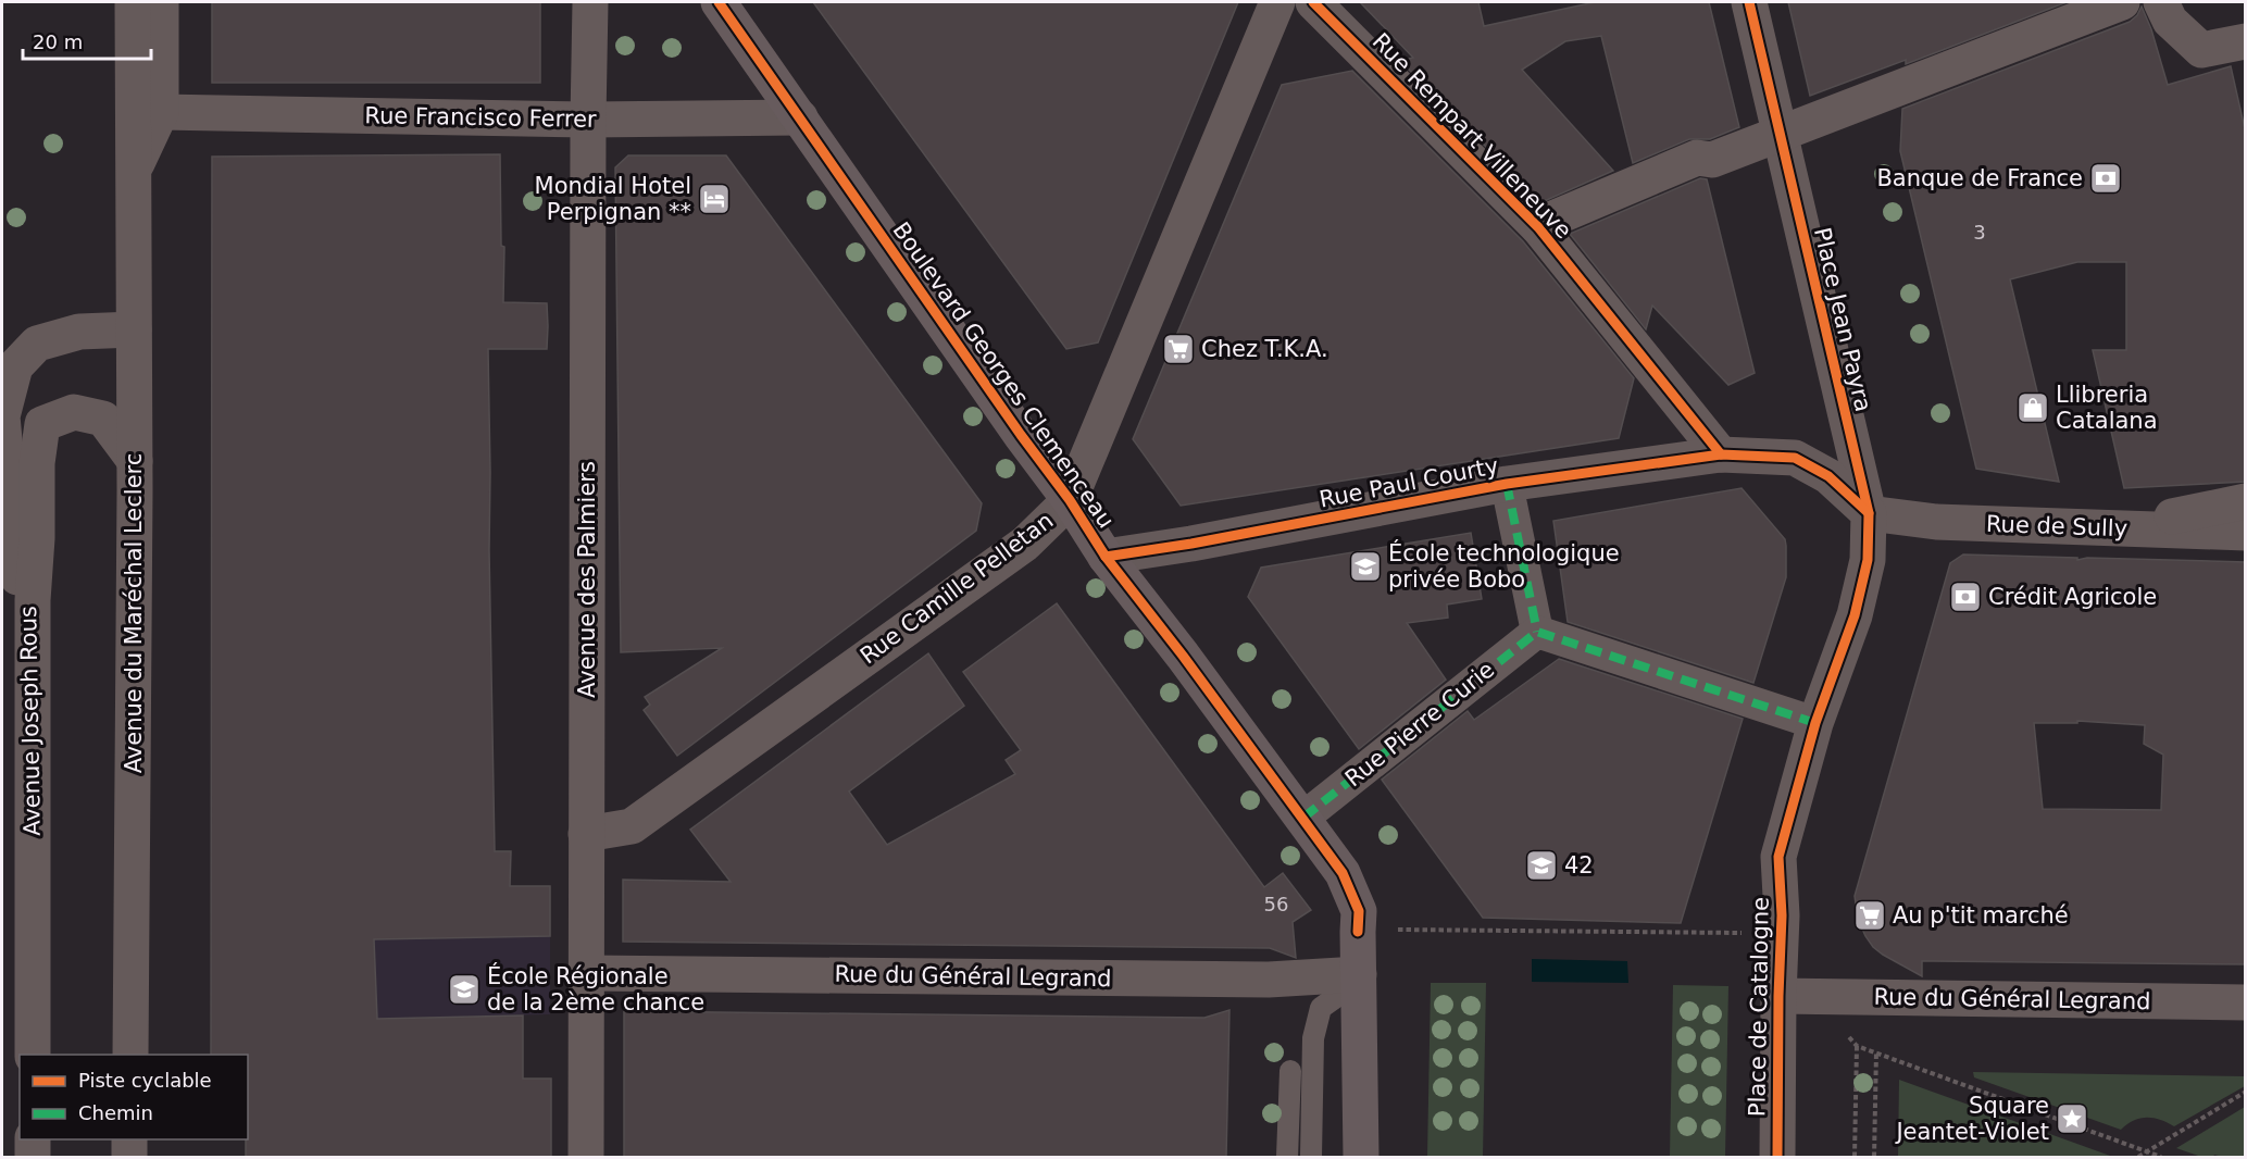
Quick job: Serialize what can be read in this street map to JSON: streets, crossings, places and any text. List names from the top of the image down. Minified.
{"streets":{"main road":["Boulevard Georges Clemenceau"],"street":["Rue Francisco Ferrer","Rue Rempart Villeneuve","Place Jean Payra","Rue Paul Courty","Rue de Sully","Avenue des Palmiers","Rue Camille Pelletan","Avenue du Maréchal Leclerc","Avenue Joseph Rous","Rue Pierre Curie","Rue du Général Legrand","Place de Catalogne"]},"crossings":[["Rue Francisco Ferrer","Boulevard Georges Clemenceau"],["Rue Francisco Ferrer","Avenue des Palmiers"],["Rue Francisco Ferrer","Avenue du Maréchal Leclerc"],["Rue Rempart Villeneuve","Rue Paul Courty"],["Place Jean Payra","Rue de Sully"],["Place Jean Payra","Place de Catalogne"],["Boulevard Georges Clemenceau","Rue Paul Courty"],["Boulevard Georges Clemenceau","Rue Camille Pelletan"],["Boulevard Georges Clemenceau","Rue Pierre Curie"],["Boulevard Georges Clemenceau","Rue du Général Legrand"],["Avenue des Palmiers","Rue Camille Pelletan"],["Avenue des Palmiers","Rue du Général Legrand"],["Avenue du Maréchal Leclerc","Avenue Joseph Rous"],["Rue du Général Legrand","Place de Catalogne"]],"places":{"bank":["Banque de France","Crédit Agricole"],"hotel":["Mondial Hotel Perpignan **"],"supermarket":["Chez T.K.A.","Au p'tit marché"],"shop":["Llibreria Catalana"],"school or university":["École technologique privée Bobo","42","École Régionale de la 2ème chance"],"place":["Square Jeantet-Violet"]},"house_numbers":["3","56"],"legend":["Piste cyclable","Chemin"],"scale_bar":"20 m"}
